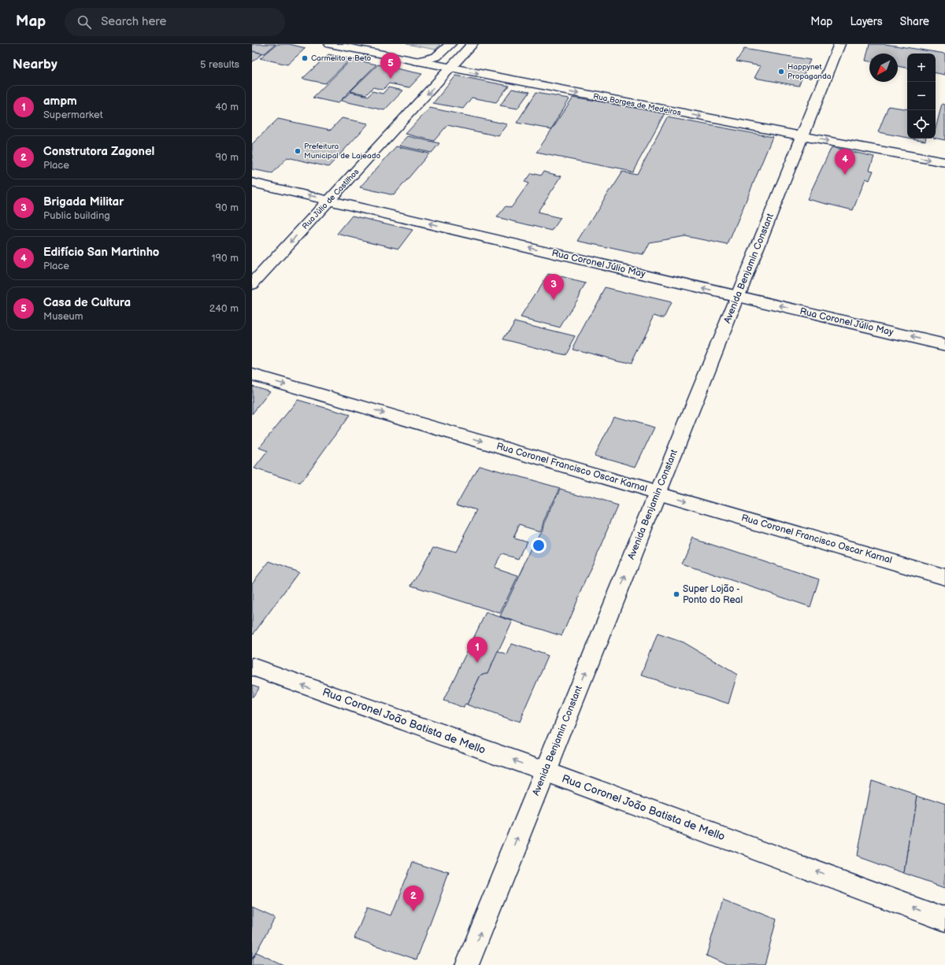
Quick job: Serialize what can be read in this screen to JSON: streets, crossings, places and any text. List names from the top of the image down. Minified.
{"streets":{"street":["Rua Borges de Medeiros","Rua Júlio de Castilhos","Rua Coronel Júlio May","Avenida Benjamin Constant","Rua Coronel Francisco Oscar Karnal","Rua Coronel João Batista de Mello"]},"crossings":[["Rua Borges de Medeiros","Rua Júlio de Castilhos"],["Rua Borges de Medeiros","Avenida Benjamin Constant"],["Rua Júlio de Castilhos","Rua Coronel Júlio May"],["Rua Coronel Júlio May","Avenida Benjamin Constant"],["Avenida Benjamin Constant","Rua Coronel Francisco Oscar Karnal"],["Avenida Benjamin Constant","Rua Coronel João Batista de Mello"]],"one_way":["Rua Borges de Medeiros","Rua Júlio de Castilhos","Rua Coronel Júlio May","Avenida Benjamin Constant","Rua Coronel Francisco Oscar Karnal","Rua Coronel João Batista de Mello"],"places":["Carmelito e Beto","Happynet Propaganda","Prefeitura Municipal de Lajeado","Super Lojão - Ponto do Real"],"north":"bottom left","page":{"header":"Map","search":"Search here","nav":["Map","Layers","Share"],"heading":["Nearby","5 results"],"pins":["5","4","3","1","2"],"map_buttons":["+","−"],"list":[{"mark":"1","name":"ampm","note":"Supermarket","value":"40 m"},{"mark":"2","name":"Construtora Zagonel","note":"Place","value":"90 m"},{"mark":"3","name":"Brigada Militar","note":"Public building","value":"90 m"},{"mark":"4","name":"Edifício San Martinho","note":"Place","value":"190 m"},{"mark":"5","name":"Casa de Cultura","note":"Museum","value":"240 m"}]}}
